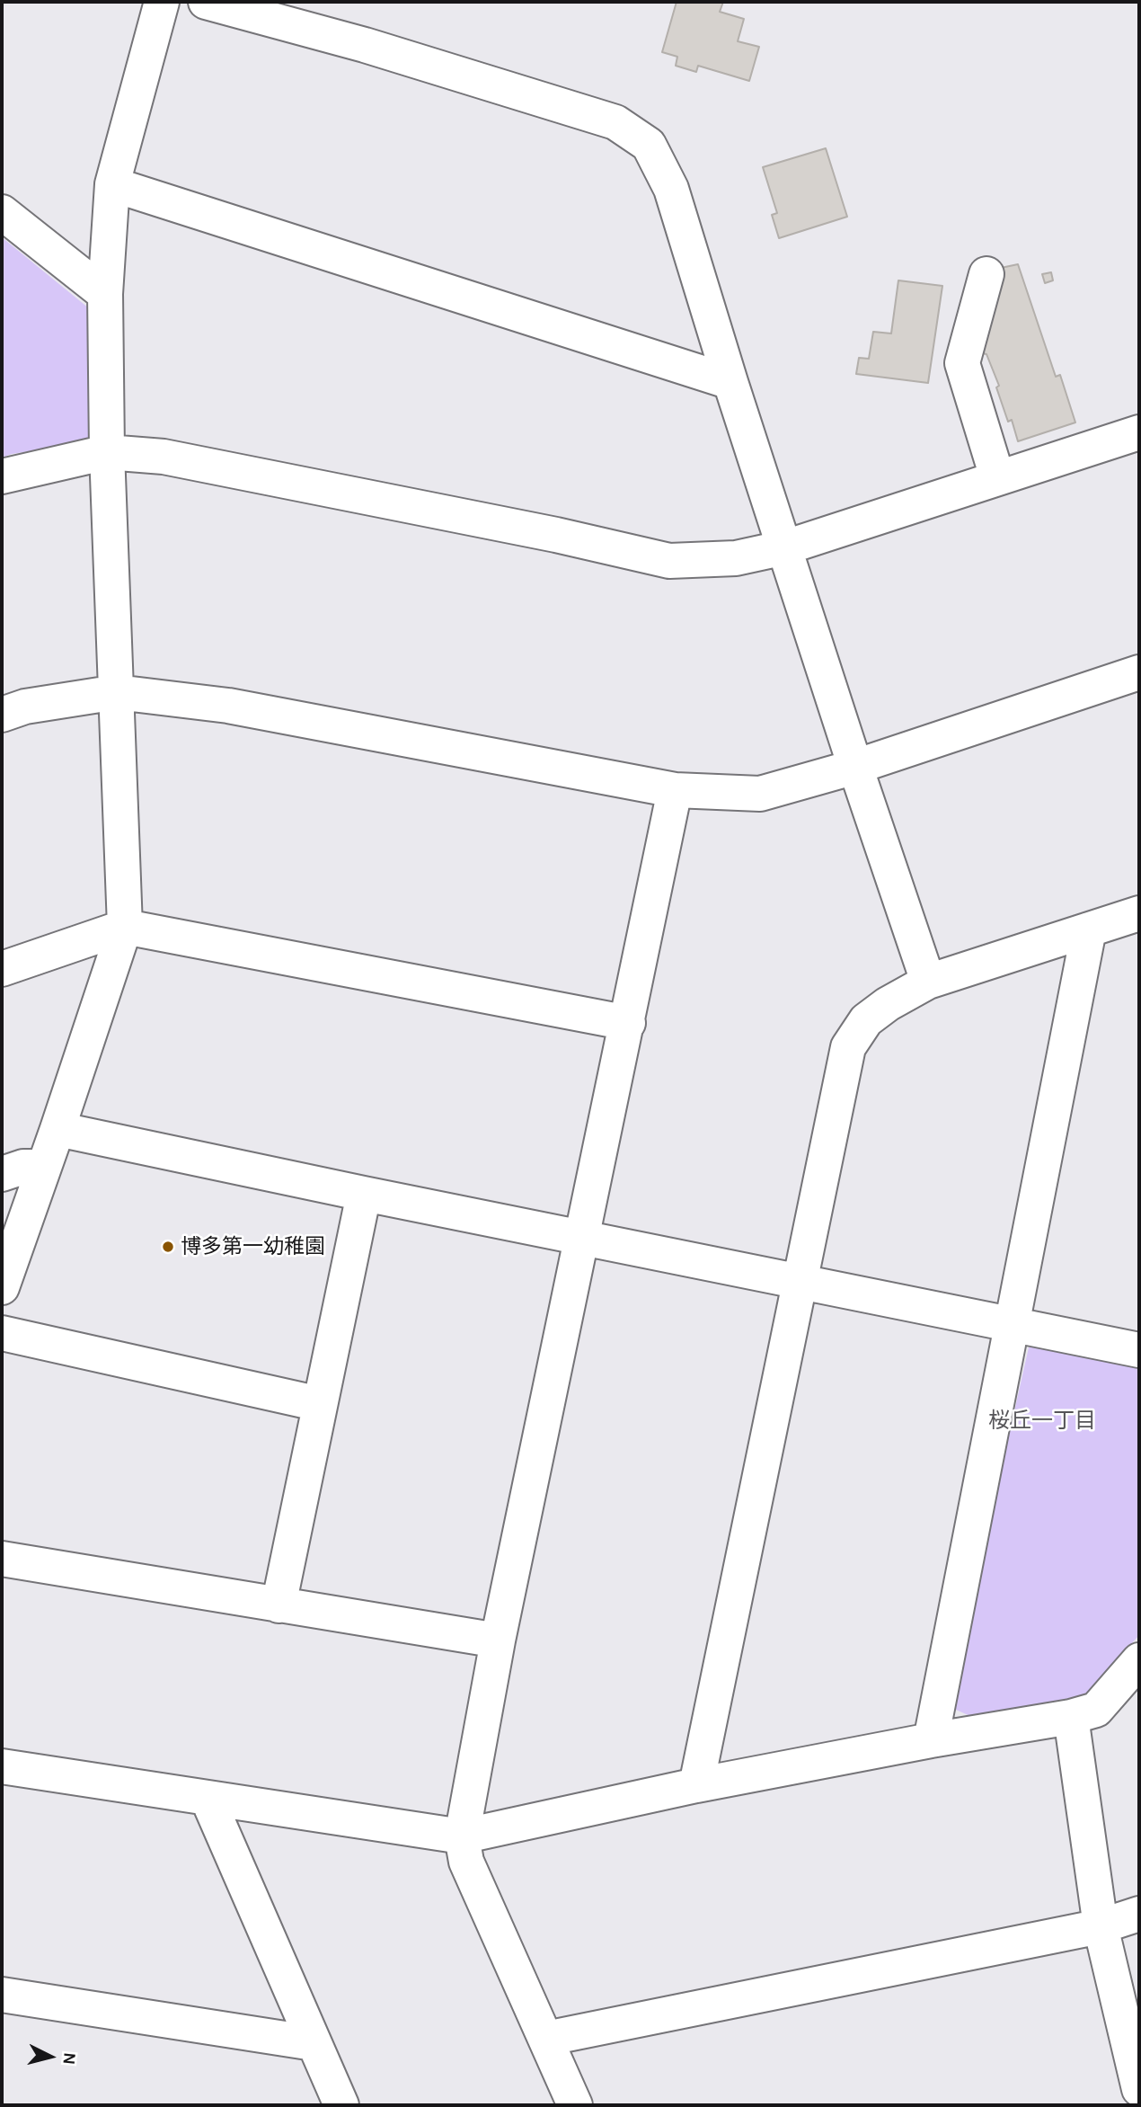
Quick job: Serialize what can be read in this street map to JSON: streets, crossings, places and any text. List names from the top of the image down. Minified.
{"districts":["桜丘一丁目"],"places":["博多第一幼稚園"],"north":"right"}
